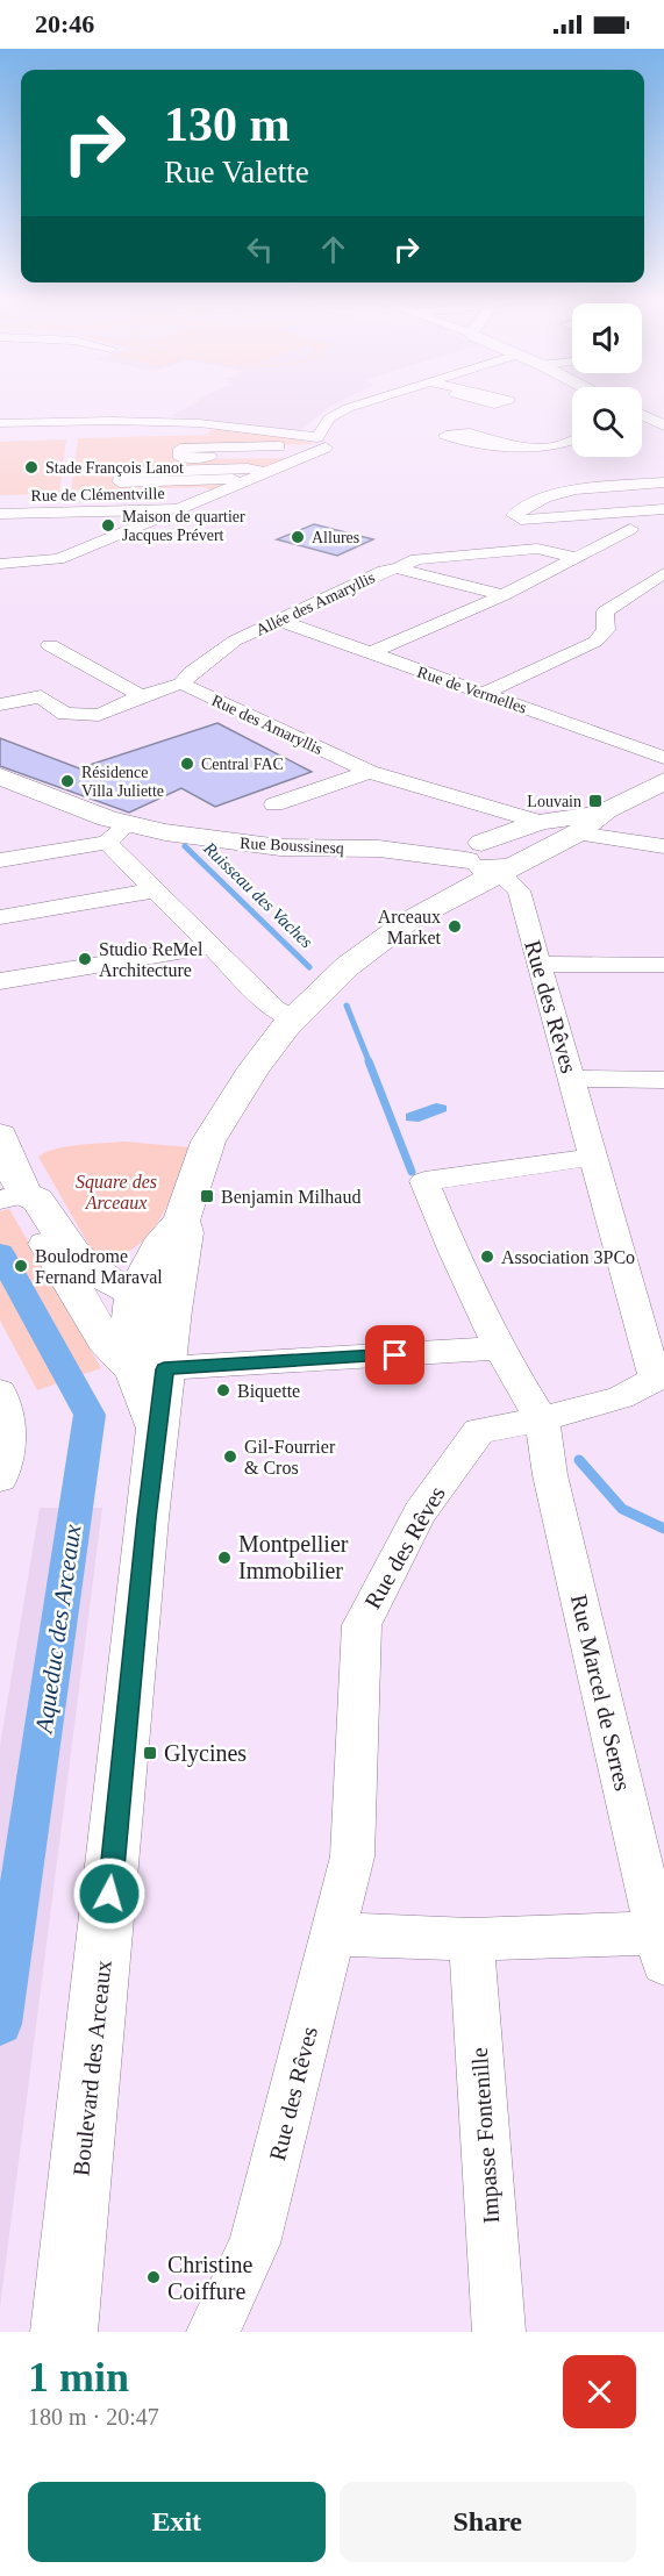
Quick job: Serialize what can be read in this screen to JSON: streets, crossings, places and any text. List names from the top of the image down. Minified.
{"streets":{"street":["Rue de Clémentville","Allée des Amaryllis","Rue de Vermelles","Rue des Amaryllis","Rue Boussinesq","Rue des Rêves","Rue Marcel de Serres","Boulevard des Arceaux","Impasse Fontenille"]},"crossings":[["Allée des Amaryllis","Rue de Vermelles"],["Allée des Amaryllis","Rue des Amaryllis"],["Rue Boussinesq","Rue des Rêves"],["Rue des Rêves","Rue Marcel de Serres"]],"water":["Ruisseau des Vaches","Aqueduc des Arceaux"],"parks":["Square des Arceaux"],"places":{"other":["Stade François Lanot","Maison de quartier Jacques Prévert","Allures","Central FAC","Résidence Villa Juliette","Arceaux Market","Studio ReMel Architecture","Association 3PCo","Boulodrome Fernand Maraval","Biquette","Gil-Fourrier & Cros","Montpellier Immobilier","Christine Coiffure"],"transit":["Louvain","Benjamin Milhaud","Glycines"]},"page":{"status":"20:46","turn":["130 m","Rue Valette"],"heading":["1 min","180 m · 20:47"],"buttons":["Exit","Share"]}}
